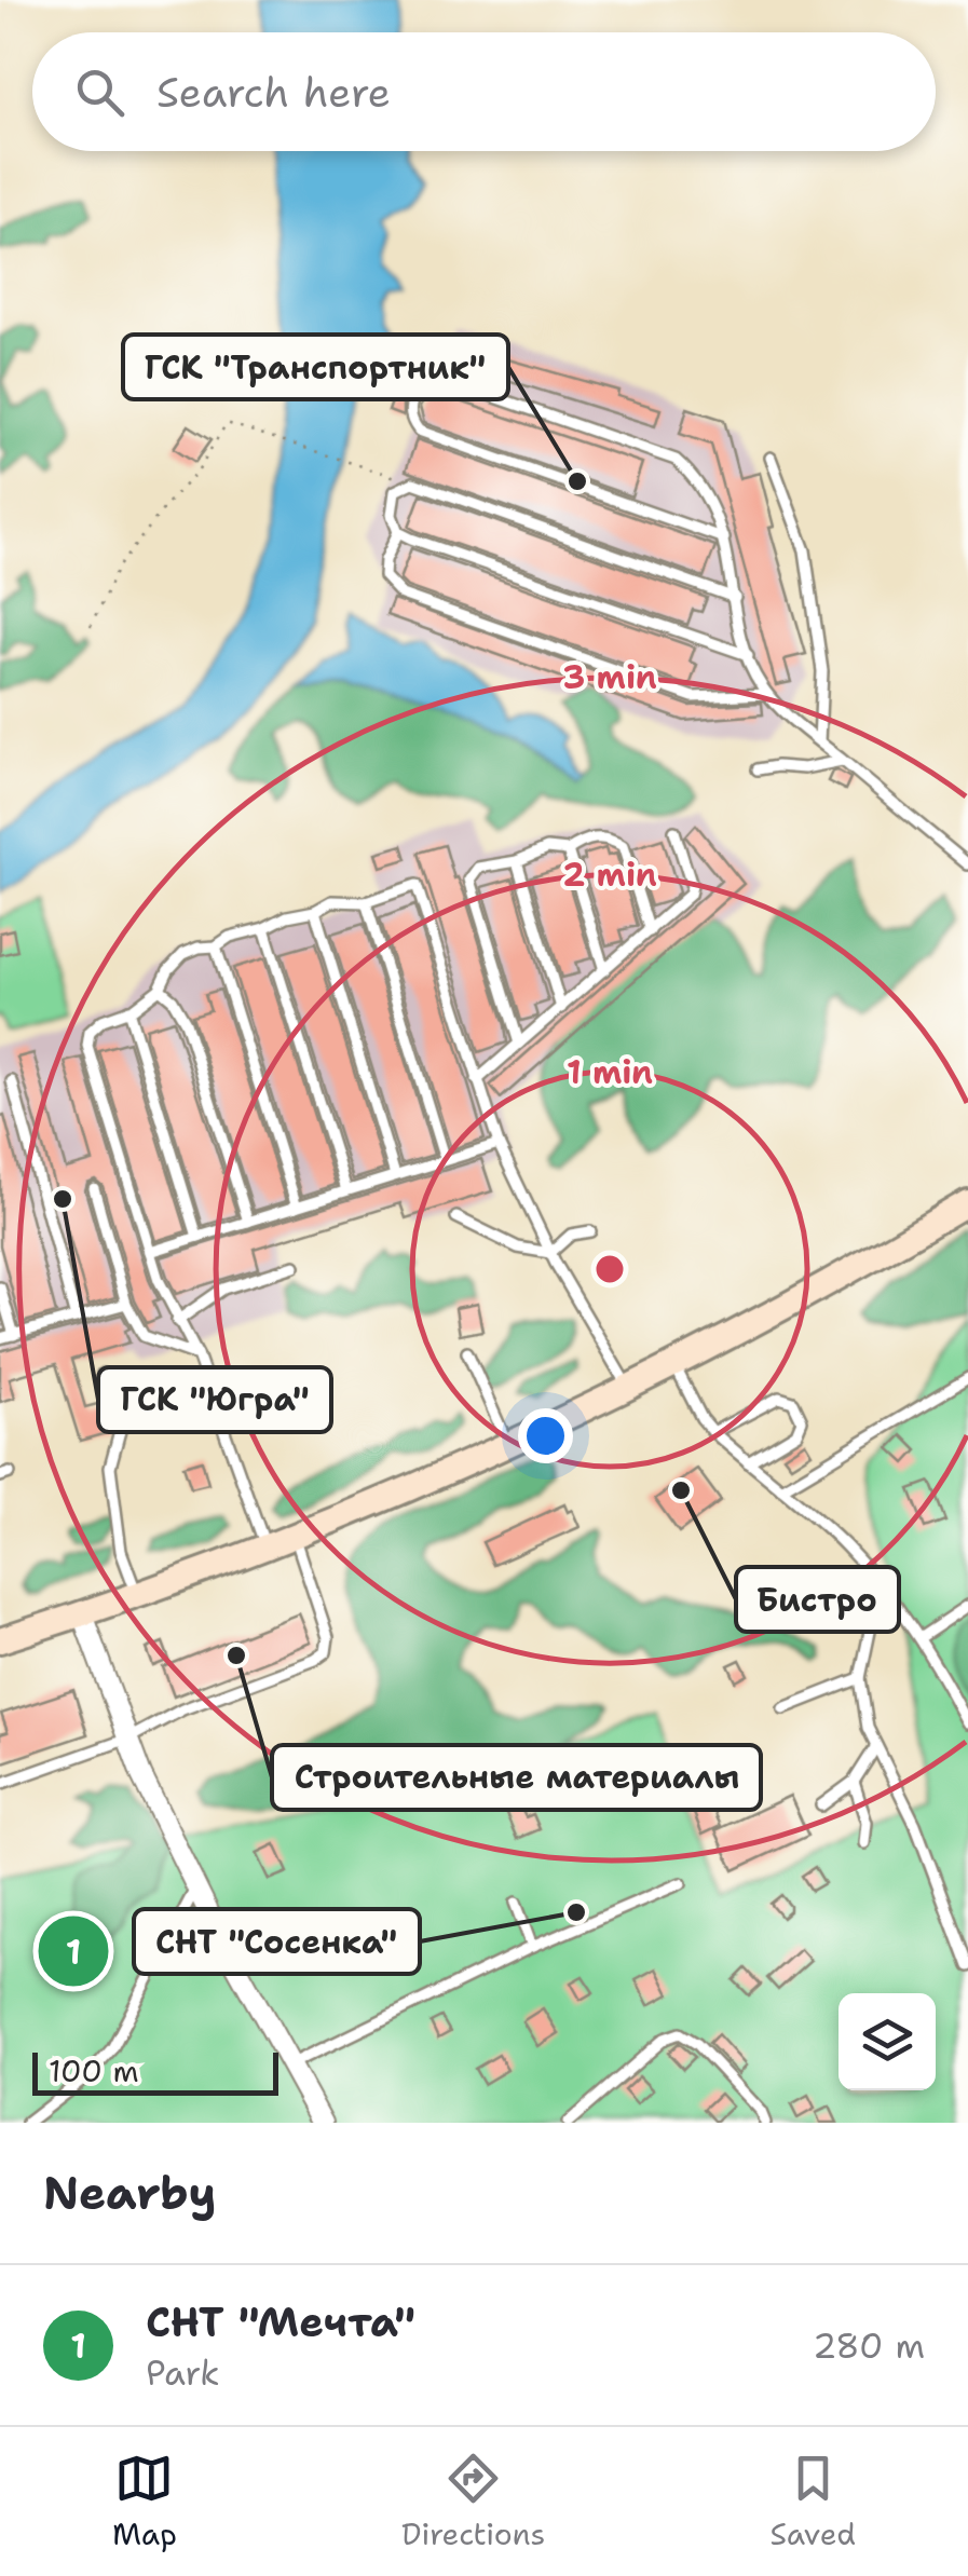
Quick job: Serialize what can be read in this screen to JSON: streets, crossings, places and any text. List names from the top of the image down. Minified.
{"places":["ГСК \"Транспортник\"","ГСК \"Югра\"","Бистро","Строительные материалы","СНТ \"Сосенка\""],"scale_bar":"100 m","page":{"search":"Search here","pins":"1","scale":"100 m","heading":"Nearby","list":[{"mark":"1","name":"СНТ \"Мечта\"","note":"Park","value":"280 m"}],"nav":["Map","Directions","Saved"]},"rings":["3 min","2 min","1 min"]}
